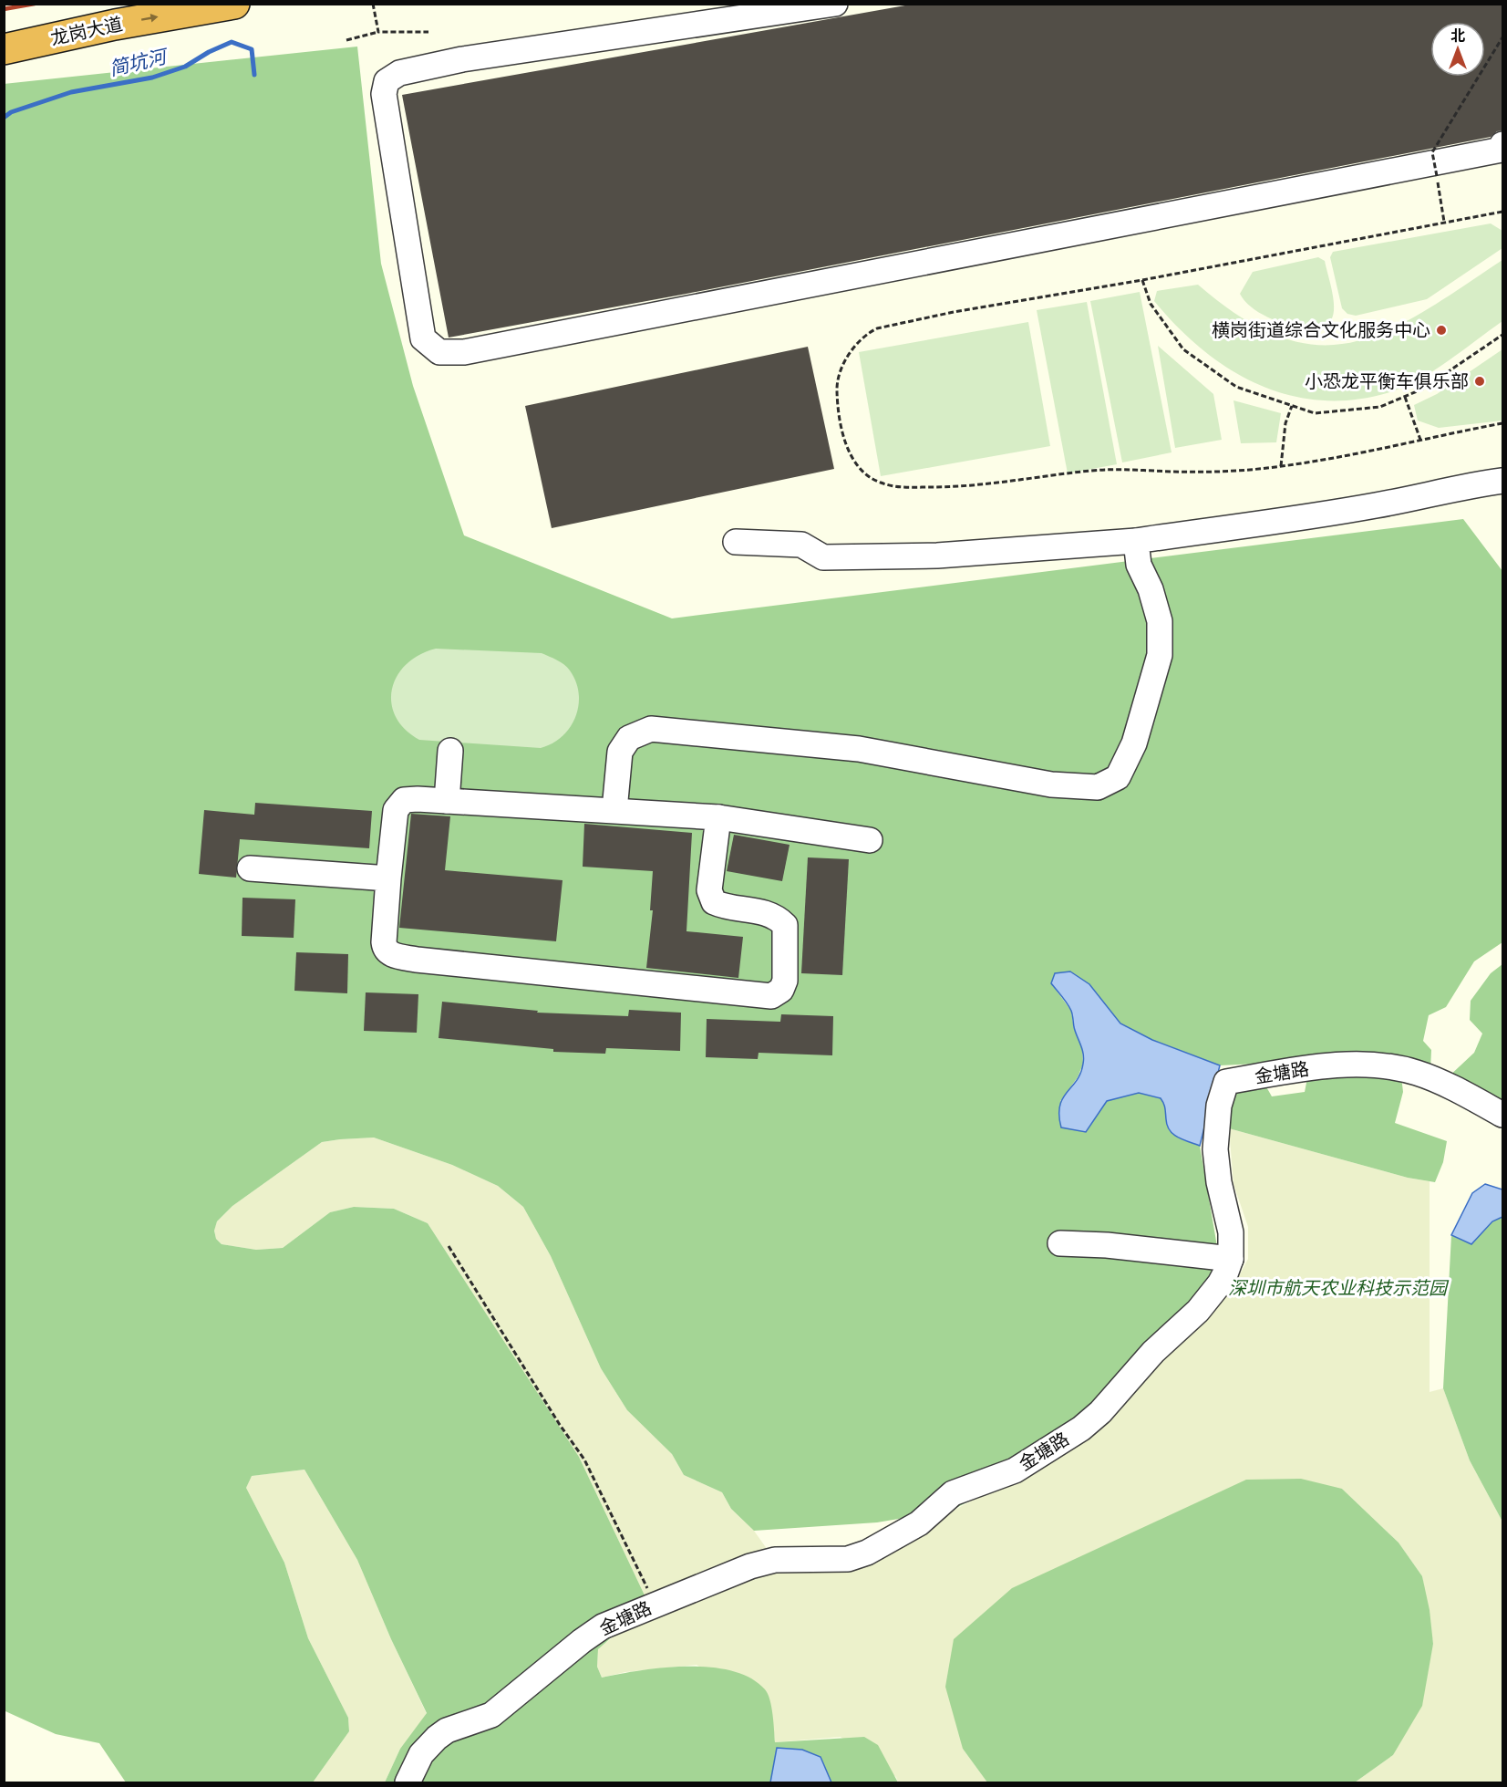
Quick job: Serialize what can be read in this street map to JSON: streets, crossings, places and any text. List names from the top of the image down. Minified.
{"streets":{"highway":["龙岗大道"],"street":["金塘路"]},"one_way":["龙岗大道"],"water":["简坑河"],"parks":["深圳市航天农业科技示范园"],"places":["横岗街道综合文化服务中心","小恐龙平衡车俱乐部"],"north":"top"}
